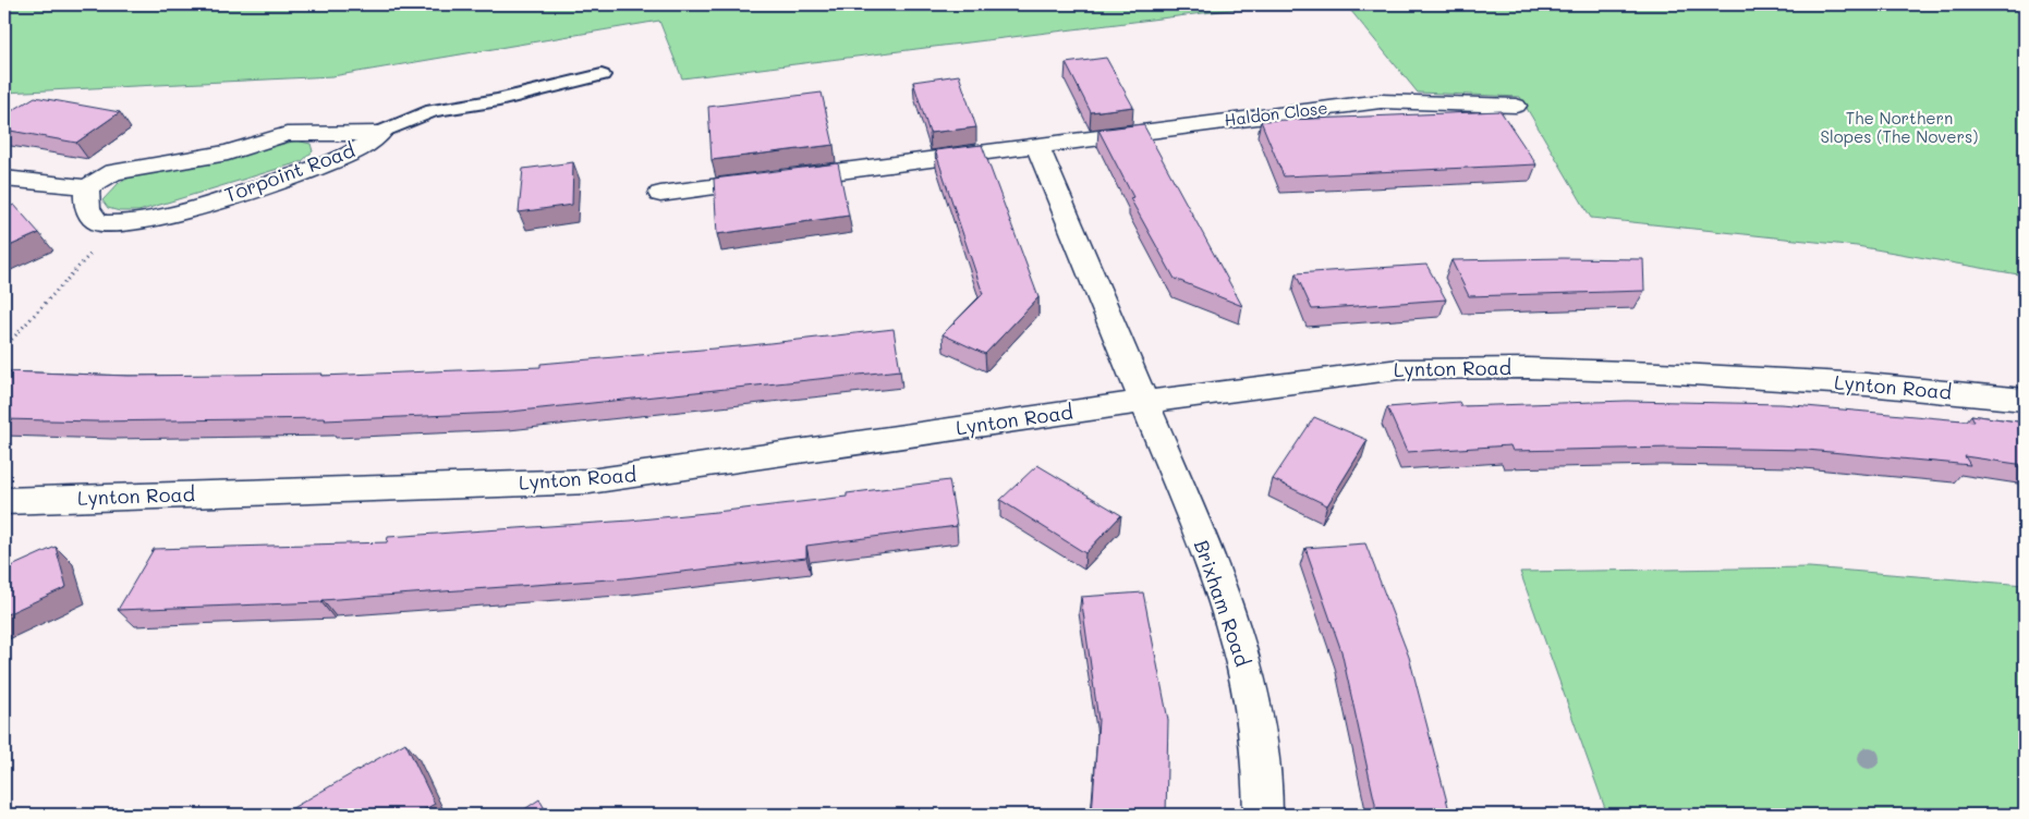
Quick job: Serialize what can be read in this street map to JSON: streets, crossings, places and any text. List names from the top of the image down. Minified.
{"streets":{"street":["Haldon Close","Torpoint Road","Lynton Road","Brixham Road"]},"crossings":[["Lynton Road","Brixham Road"]],"parks":["The Northern Slopes (The Novers)"]}
